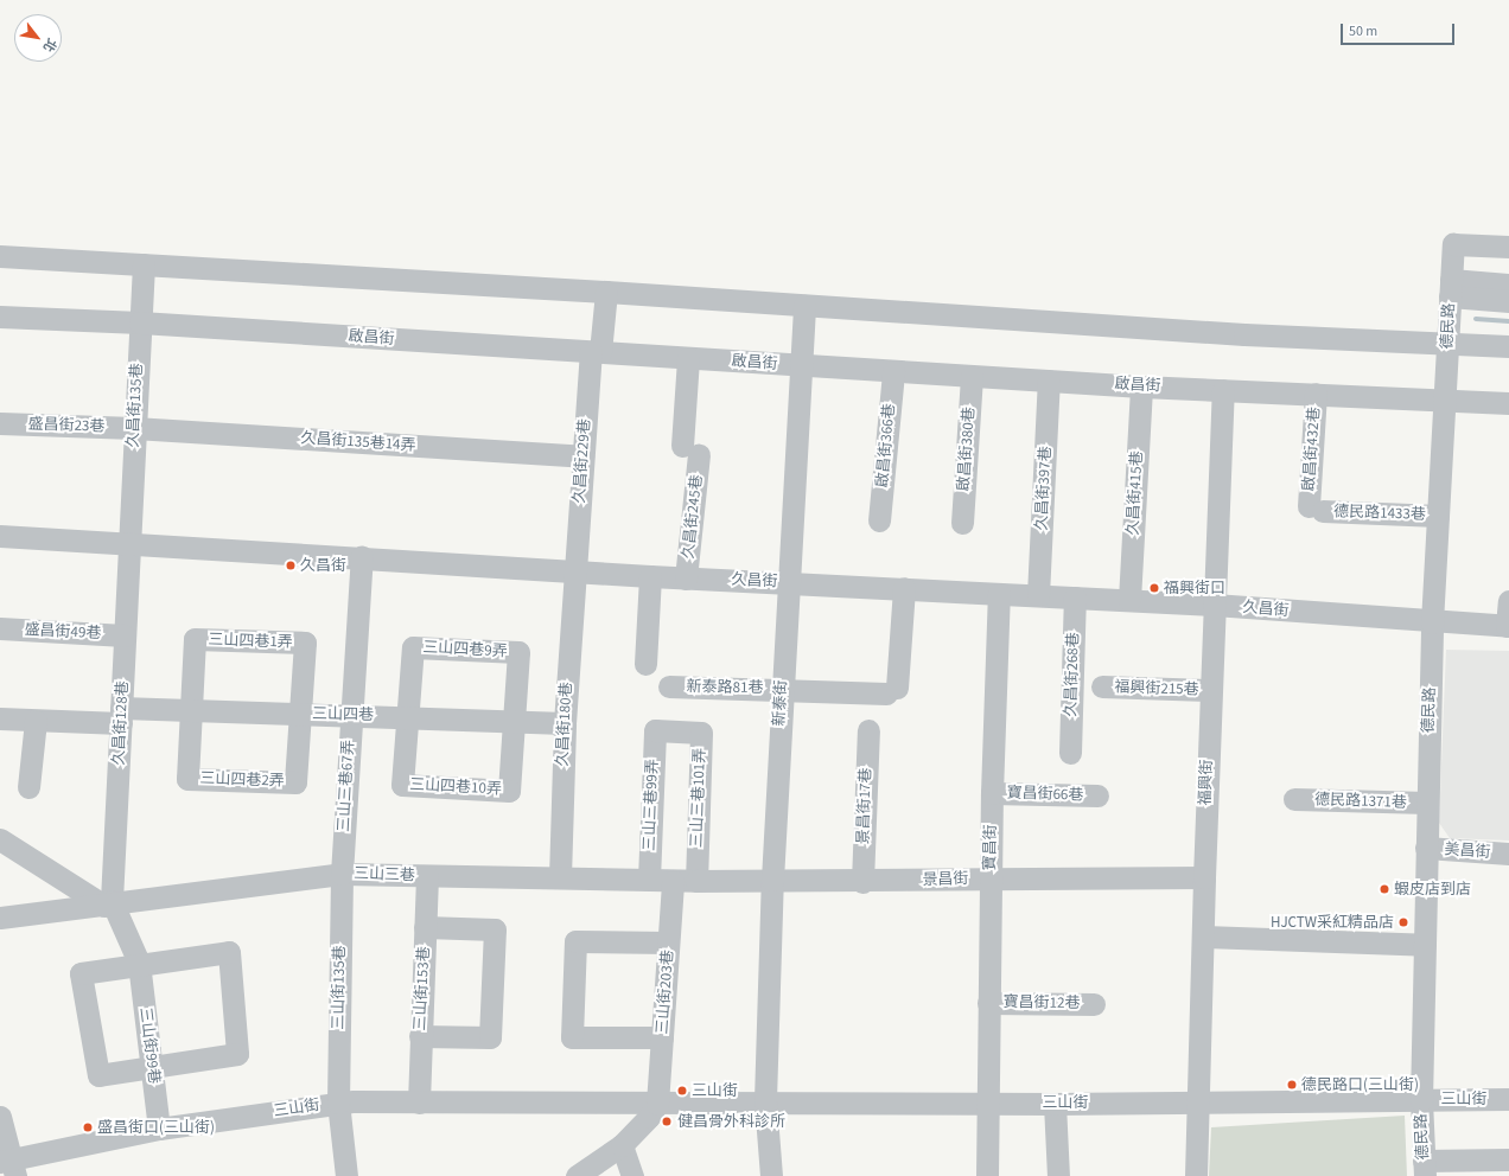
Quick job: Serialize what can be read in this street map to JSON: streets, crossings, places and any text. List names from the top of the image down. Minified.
{"streets":{"street":["德民路","啟昌街","久昌街135巷","盛昌街23巷","久昌街135巷14弄","啟昌街366巷","啟昌街380巷","啟昌街432巷","久昌街229巷","久昌街397巷","久昌街415巷","德民路1433巷","久昌街245巷","久昌街","盛昌街49巷","三山四巷1弄","三山四巷9弄","久昌街268巷","新泰路81巷","福興街215巷","新泰街","三山四巷","久昌街128巷","久昌街180巷","三山四巷2弄","福興街","三山三巷67弄","三山四巷10弄","寶昌街66巷","三山三巷101弄","德民路1371巷","三山三巷99弄","景昌街17巷","寶昌街","美昌街","三山三巷","景昌街","三山街135巷","三山街153巷","三山街203巷","寶昌街12巷","三山街99巷","三山街"]},"crossings":[["德民路","啟昌街"],["德民路","德民路1433巷"],["德民路","久昌街"],["德民路","德民路1371巷"],["德民路","美昌街"],["德民路","三山街"],["啟昌街","久昌街135巷"],["啟昌街","啟昌街366巷"],["啟昌街","啟昌街380巷"],["啟昌街","啟昌街432巷"],["啟昌街","久昌街229巷"],["啟昌街","久昌街397巷"],["啟昌街","久昌街415巷"],["啟昌街","久昌街245巷"],["啟昌街","新泰街"],["啟昌街","福興街"],["久昌街135巷","盛昌街23巷"],["久昌街135巷","久昌街135巷14弄"],["久昌街135巷","久昌街"],["久昌街135巷","久昌街128巷"],["盛昌街23巷","久昌街135巷14弄"],["久昌街135巷14弄","久昌街229巷"],["啟昌街432巷","德民路1433巷"],["久昌街229巷","久昌街"],["久昌街229巷","久昌街180巷"],["久昌街397巷","久昌街"],["久昌街415巷","久昌街"],["久昌街245巷","久昌街"],["久昌街","久昌街268巷"],["久昌街","新泰路81巷"],["久昌街","新泰街"],["久昌街","久昌街128巷"],["久昌街","久昌街180巷"],["久昌街","福興街"],["久昌街","三山三巷67弄"],["久昌街","寶昌街"],["盛昌街49巷","久昌街128巷"],["三山四巷1弄","三山四巷"],["三山四巷1弄","三山四巷2弄"],["三山四巷9弄","三山四巷"],["三山四巷9弄","三山四巷10弄"],["新泰路81巷","新泰街"],["福興街215巷","福興街"],["新泰街","三山三巷"],["新泰街","景昌街"],["新泰街","三山街"],["三山四巷","久昌街128巷"],["三山四巷","久昌街180巷"],["三山四巷","三山四巷2弄"],["三山四巷","三山三巷67弄"],["三山四巷","三山四巷10弄"],["久昌街128巷","三山三巷"],["久昌街128巷","三山街99巷"],["久昌街180巷","三山三巷"],["福興街","景昌街"],["福興街","三山街"],["三山三巷67弄","三山三巷"],["三山三巷67弄","三山街135巷"],["寶昌街66巷","寶昌街"],["三山三巷101弄","三山三巷99弄"],["三山三巷101弄","三山三巷"],["三山三巷99弄","三山三巷"],["景昌街17巷","景昌街"],["寶昌街","景昌街"],["寶昌街","寶昌街12巷"],["寶昌街","三山街"],["三山三巷","景昌街"],["三山三巷","三山街135巷"],["三山三巷","三山街153巷"],["三山三巷","三山街203巷"],["三山三巷","三山街99巷"],["三山街135巷","三山街"],["三山街153巷","三山街"],["三山街203巷","三山街"],["三山街99巷","三山街"]],"places":["久昌街","福興街口","蝦皮店到店","HJCTW采紅精品店","德民路口(三山街)","三山街","健昌骨外科診所","盛昌街口(三山街)"],"scale_bar":"50 m","north":"bottom right"}
